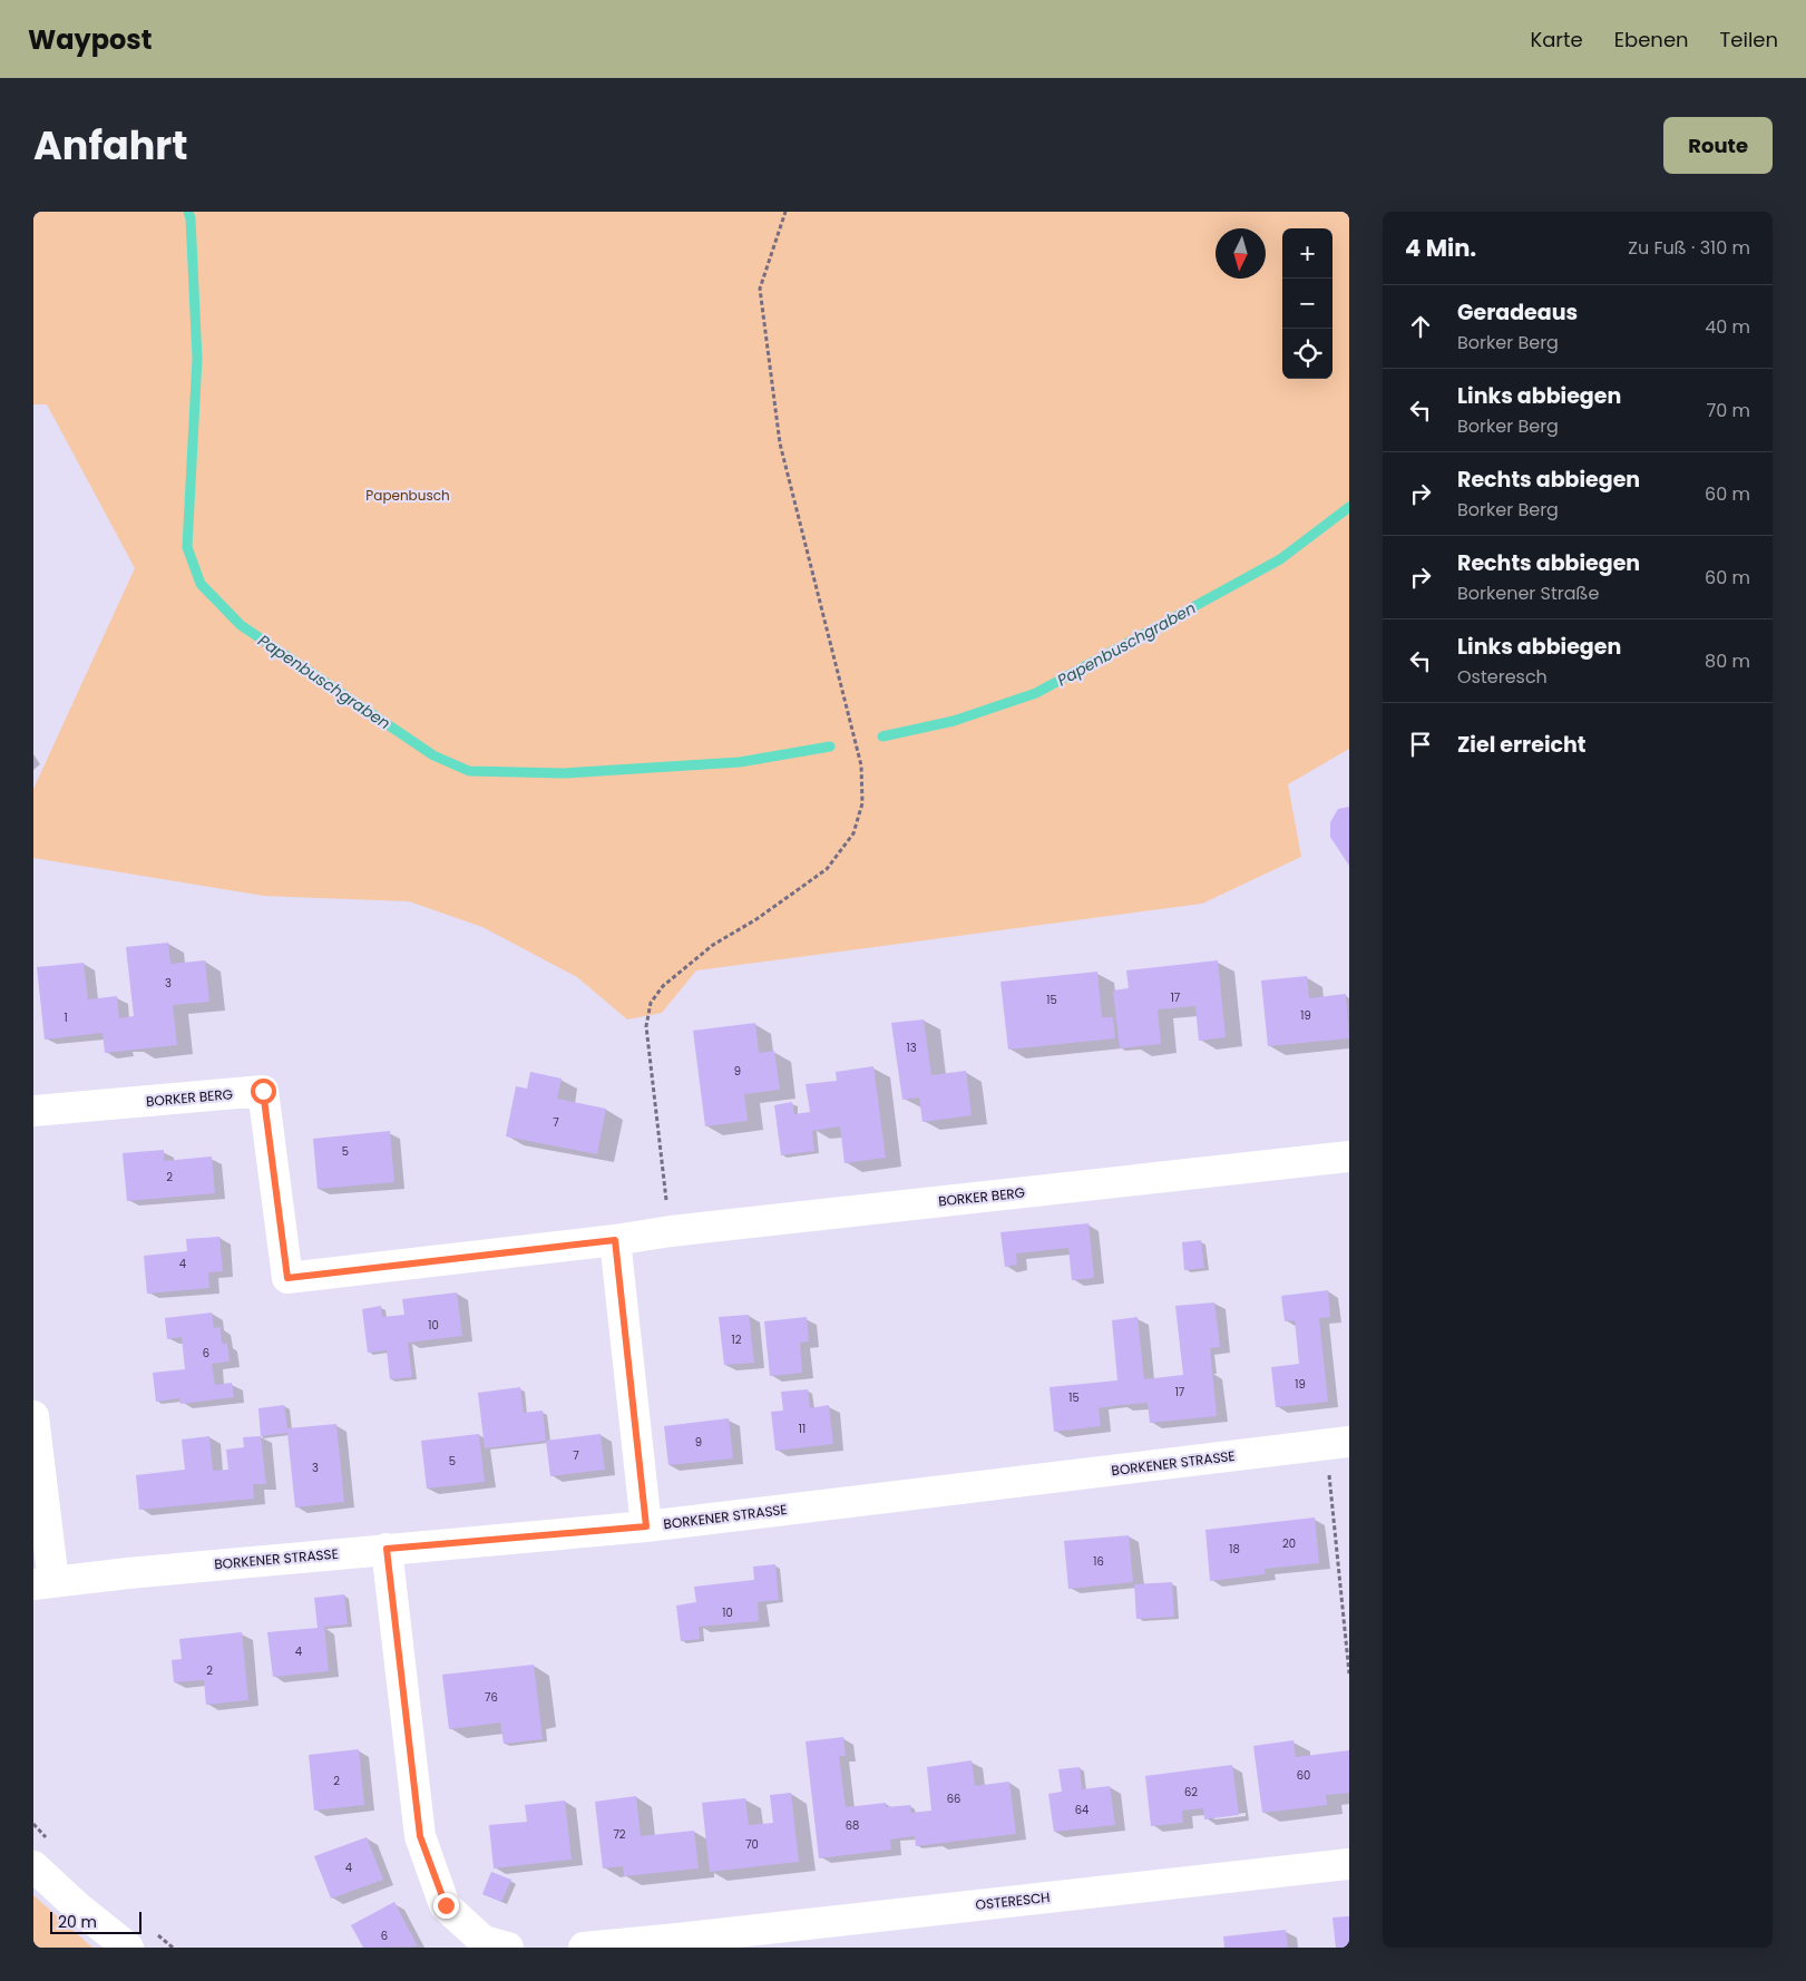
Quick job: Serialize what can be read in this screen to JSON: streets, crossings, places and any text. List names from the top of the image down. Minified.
{"streets":{"street":["BORKER BERG","BORKENER STRASSE","OSTERESCH"]},"water":["Papenbuschgraben"],"parks":["Papenbusch"],"house_numbers":["3","17","15","19","1","13","9","7","5","2","4","10","12","6","19","17","15","11","9","7","5","3","20","18","16","10","4","2","76","60","2","62","66","64","68","72","70","4","6"],"scale_bar":"20 m","north":"bottom","page":{"header":"Waypost","nav":["Karte","Ebenen","Teilen"],"title":"Anfahrt","buttons":"Route","heading":["4 Min.","Zu Fuß · 310 m"],"map_buttons":["+","−"],"list":[["Geradeaus","Borker Berg","40 m"],["Links abbiegen","Borker Berg","70 m"],["Rechts abbiegen","Borker Berg","60 m"],["Rechts abbiegen","Borkener Straße","60 m"],["Links abbiegen","Osteresch","80 m"],"Ziel erreicht"],"scale":"20 m"}}
